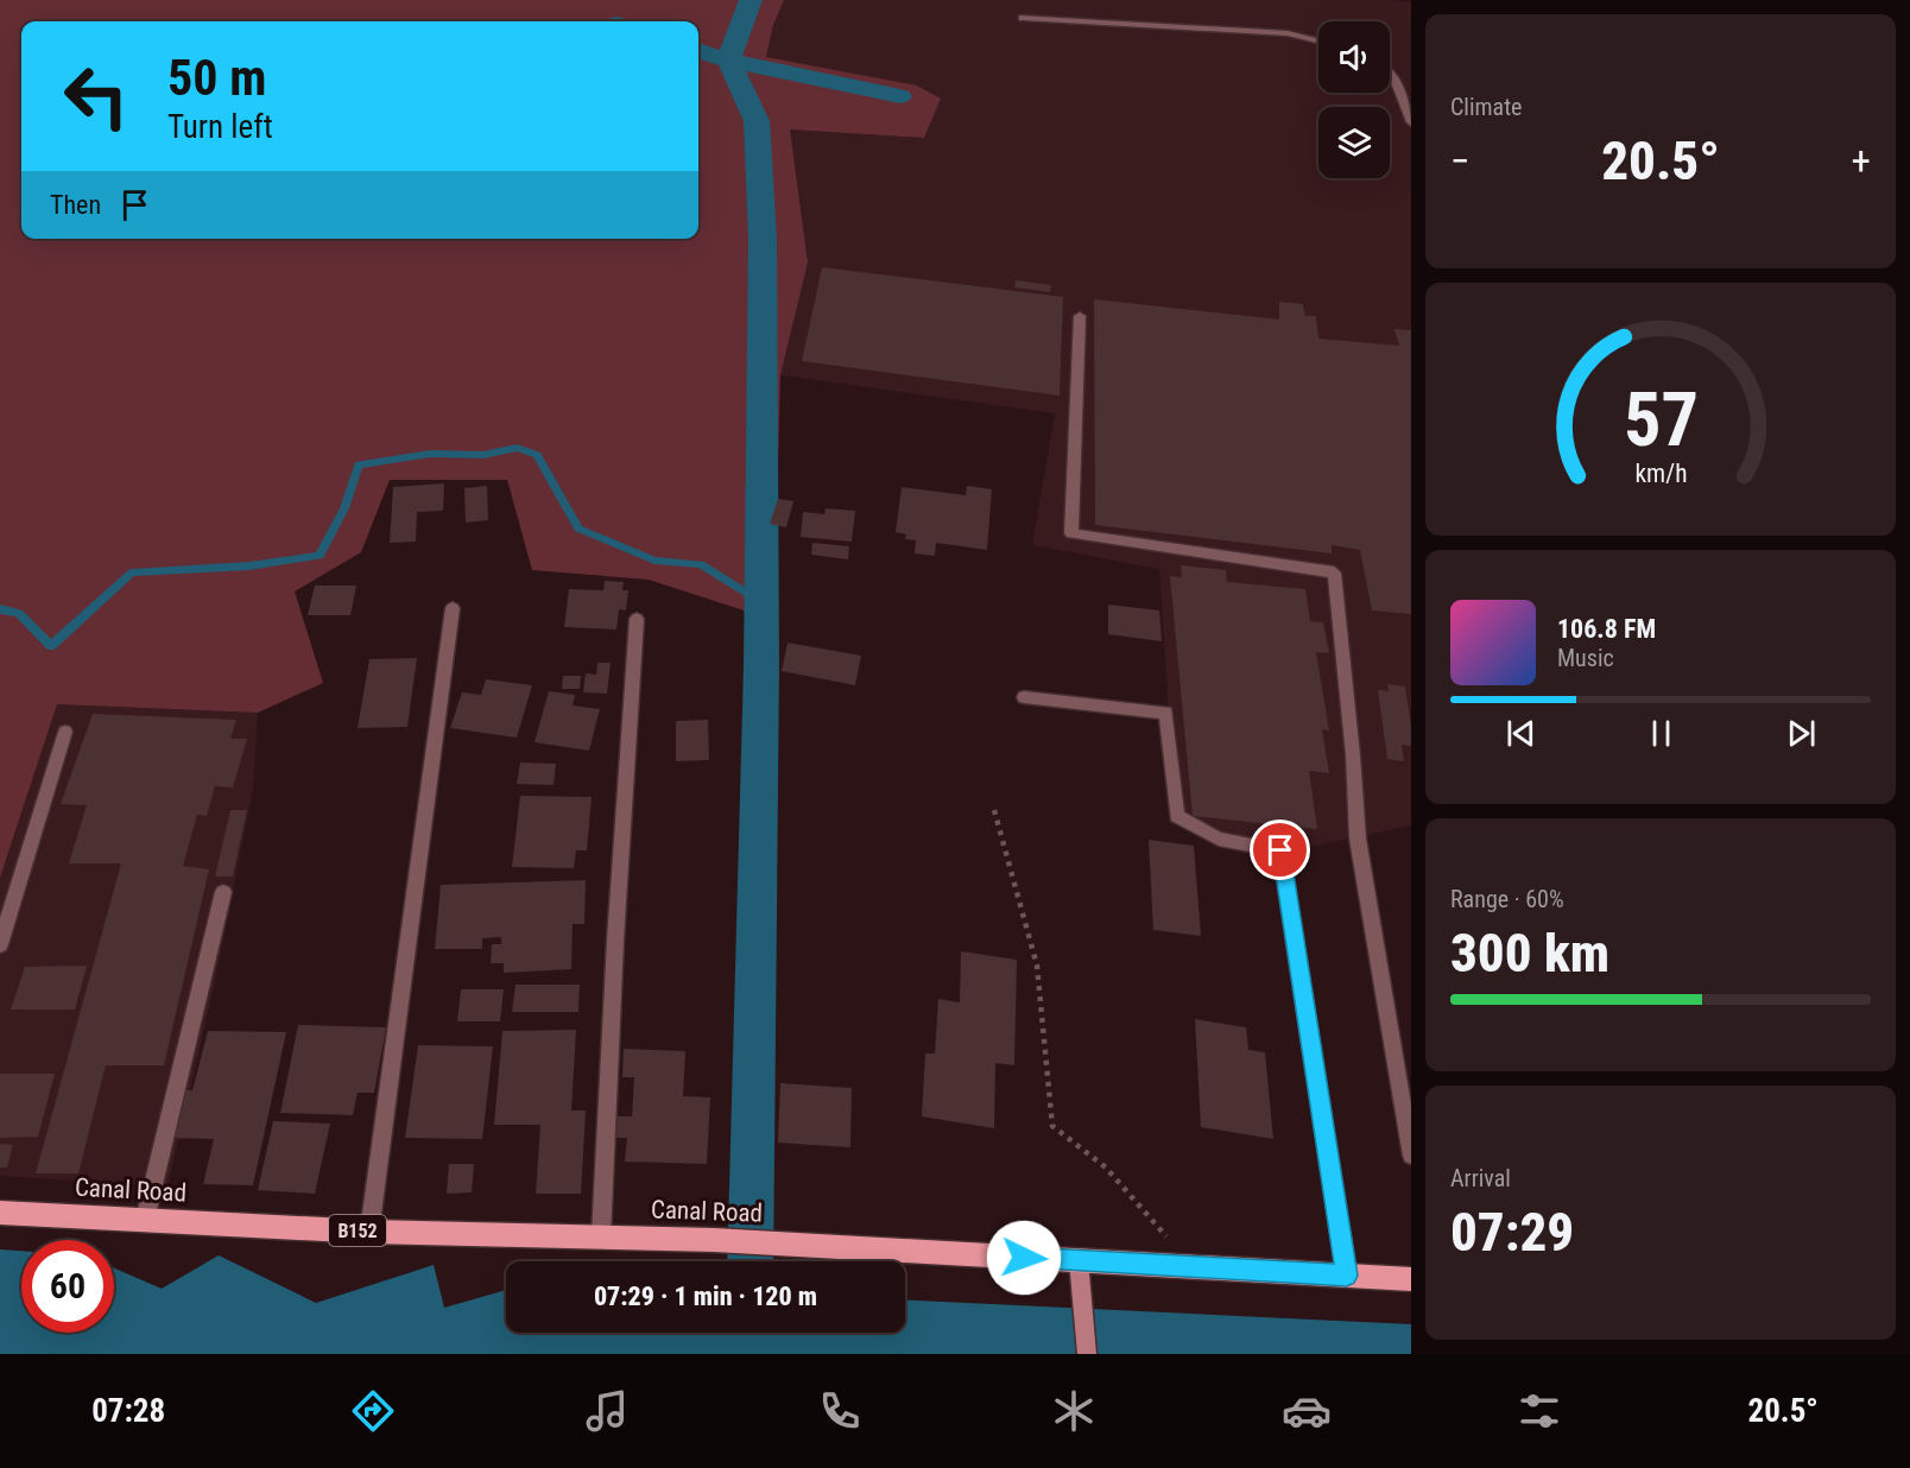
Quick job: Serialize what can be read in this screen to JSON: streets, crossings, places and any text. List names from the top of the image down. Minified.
{"streets":{"main road":["Canal Road","B152"]},"page":{"tile":["Climate",["Range · 60%","300 km"],["Arrival","07:29"]],"turn":["50 m","Turn left"],"heat":["−","20.5°","+"],"then":"Then","song":["106.8 FM","Music"],"limit":"60","trip":"07:29 · 1 min · 120 m","tabs":["07:28","20.5°"],"gauge":["57","km/h"]}}
